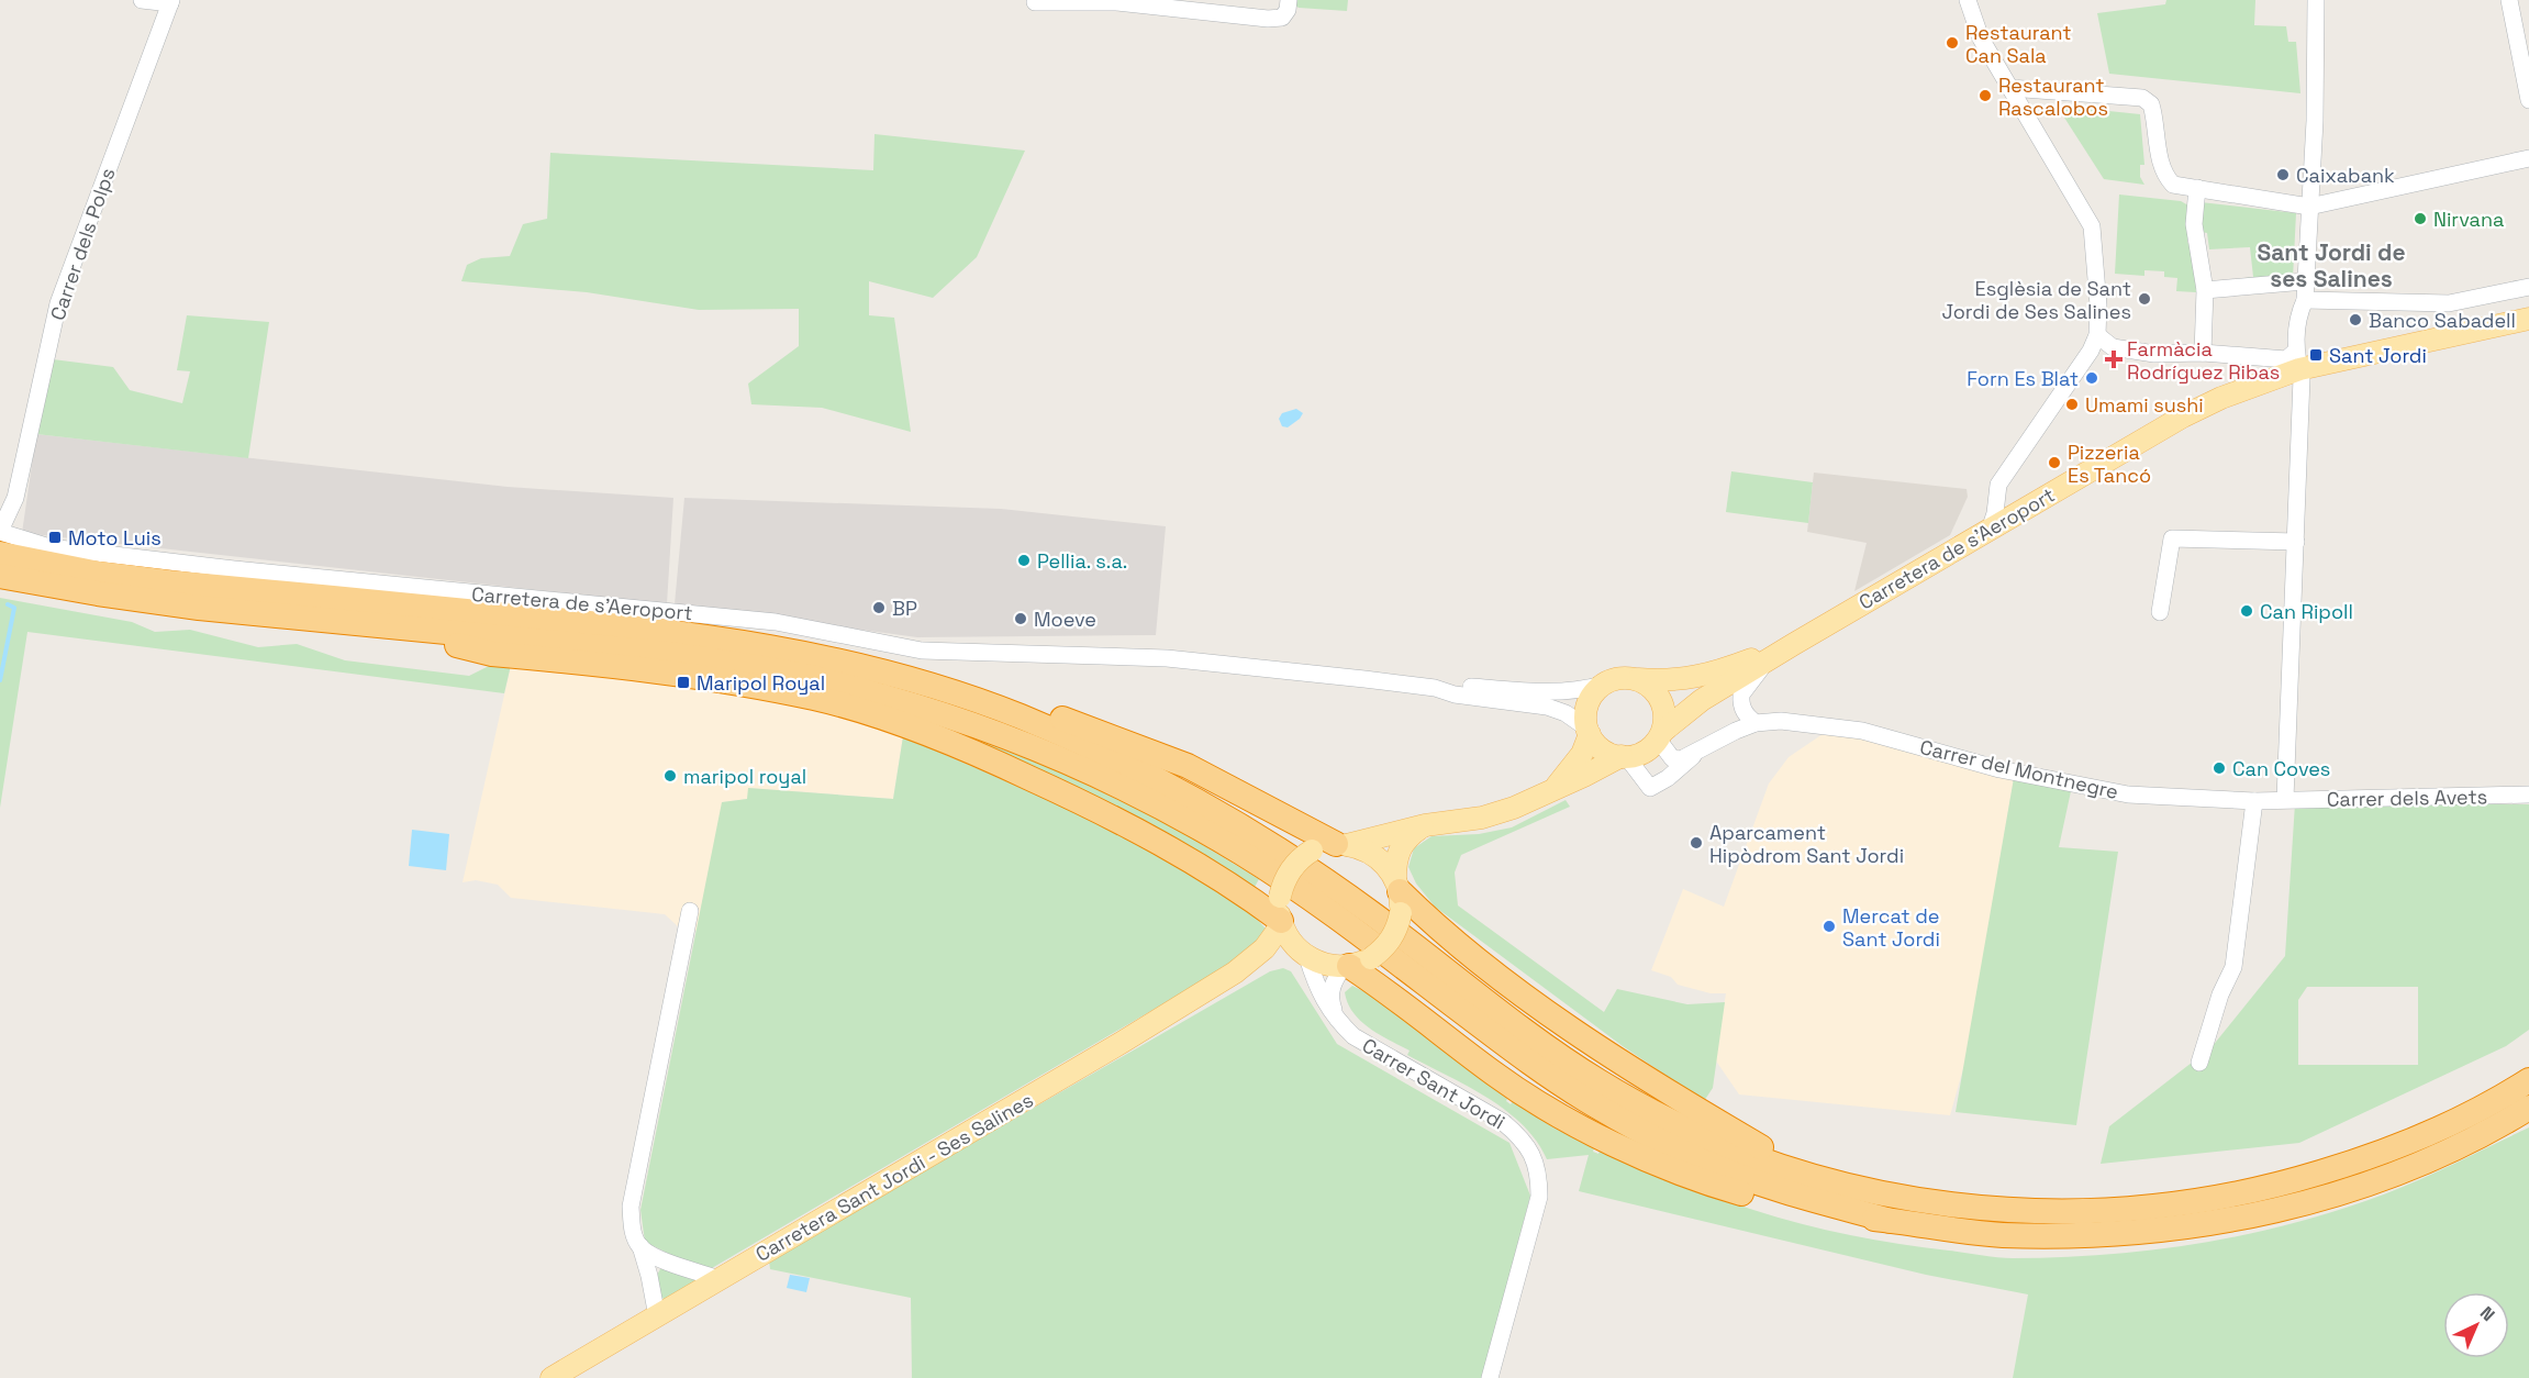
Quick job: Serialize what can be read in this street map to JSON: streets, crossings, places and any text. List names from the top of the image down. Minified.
{"streets":{"main road":["Carretera de s'Aeroport","Carretera Sant Jordi - Ses Salines"],"street":["Carrer dels Polps","Carrer del Montnegre","Carrer dels Avets","Carrer Sant Jordi"]},"crossings":[["Carrer dels Polps","Carretera de s'Aeroport"],["Carrer del Montnegre","Carrer dels Avets"],["Carrer Sant Jordi","Carretera Sant Jordi - Ses Salines"]],"districts":["Sant Jordi de ses Salines"],"places":{"other":["Restaurant Can Sala","Restaurant Rascalobos","Caixabank","Nirvana","Esglèsia de Sant Jordi de Ses Salines","Banco Sabadell","Forn Es Blat","Umami sushi","Pizzeria Es Tancó","Pellia. s.a.","BP","Can Ripoll","Moeve","Can Coves","maripol royal","Aparcament Hipòdrom Sant Jordi","Mercat de Sant Jordi"],"transit":["Sant Jordi","Moto Luis","Maripol Royal"],"health":["Farmàcia Rodríguez Ribas"]},"north":"top right"}
